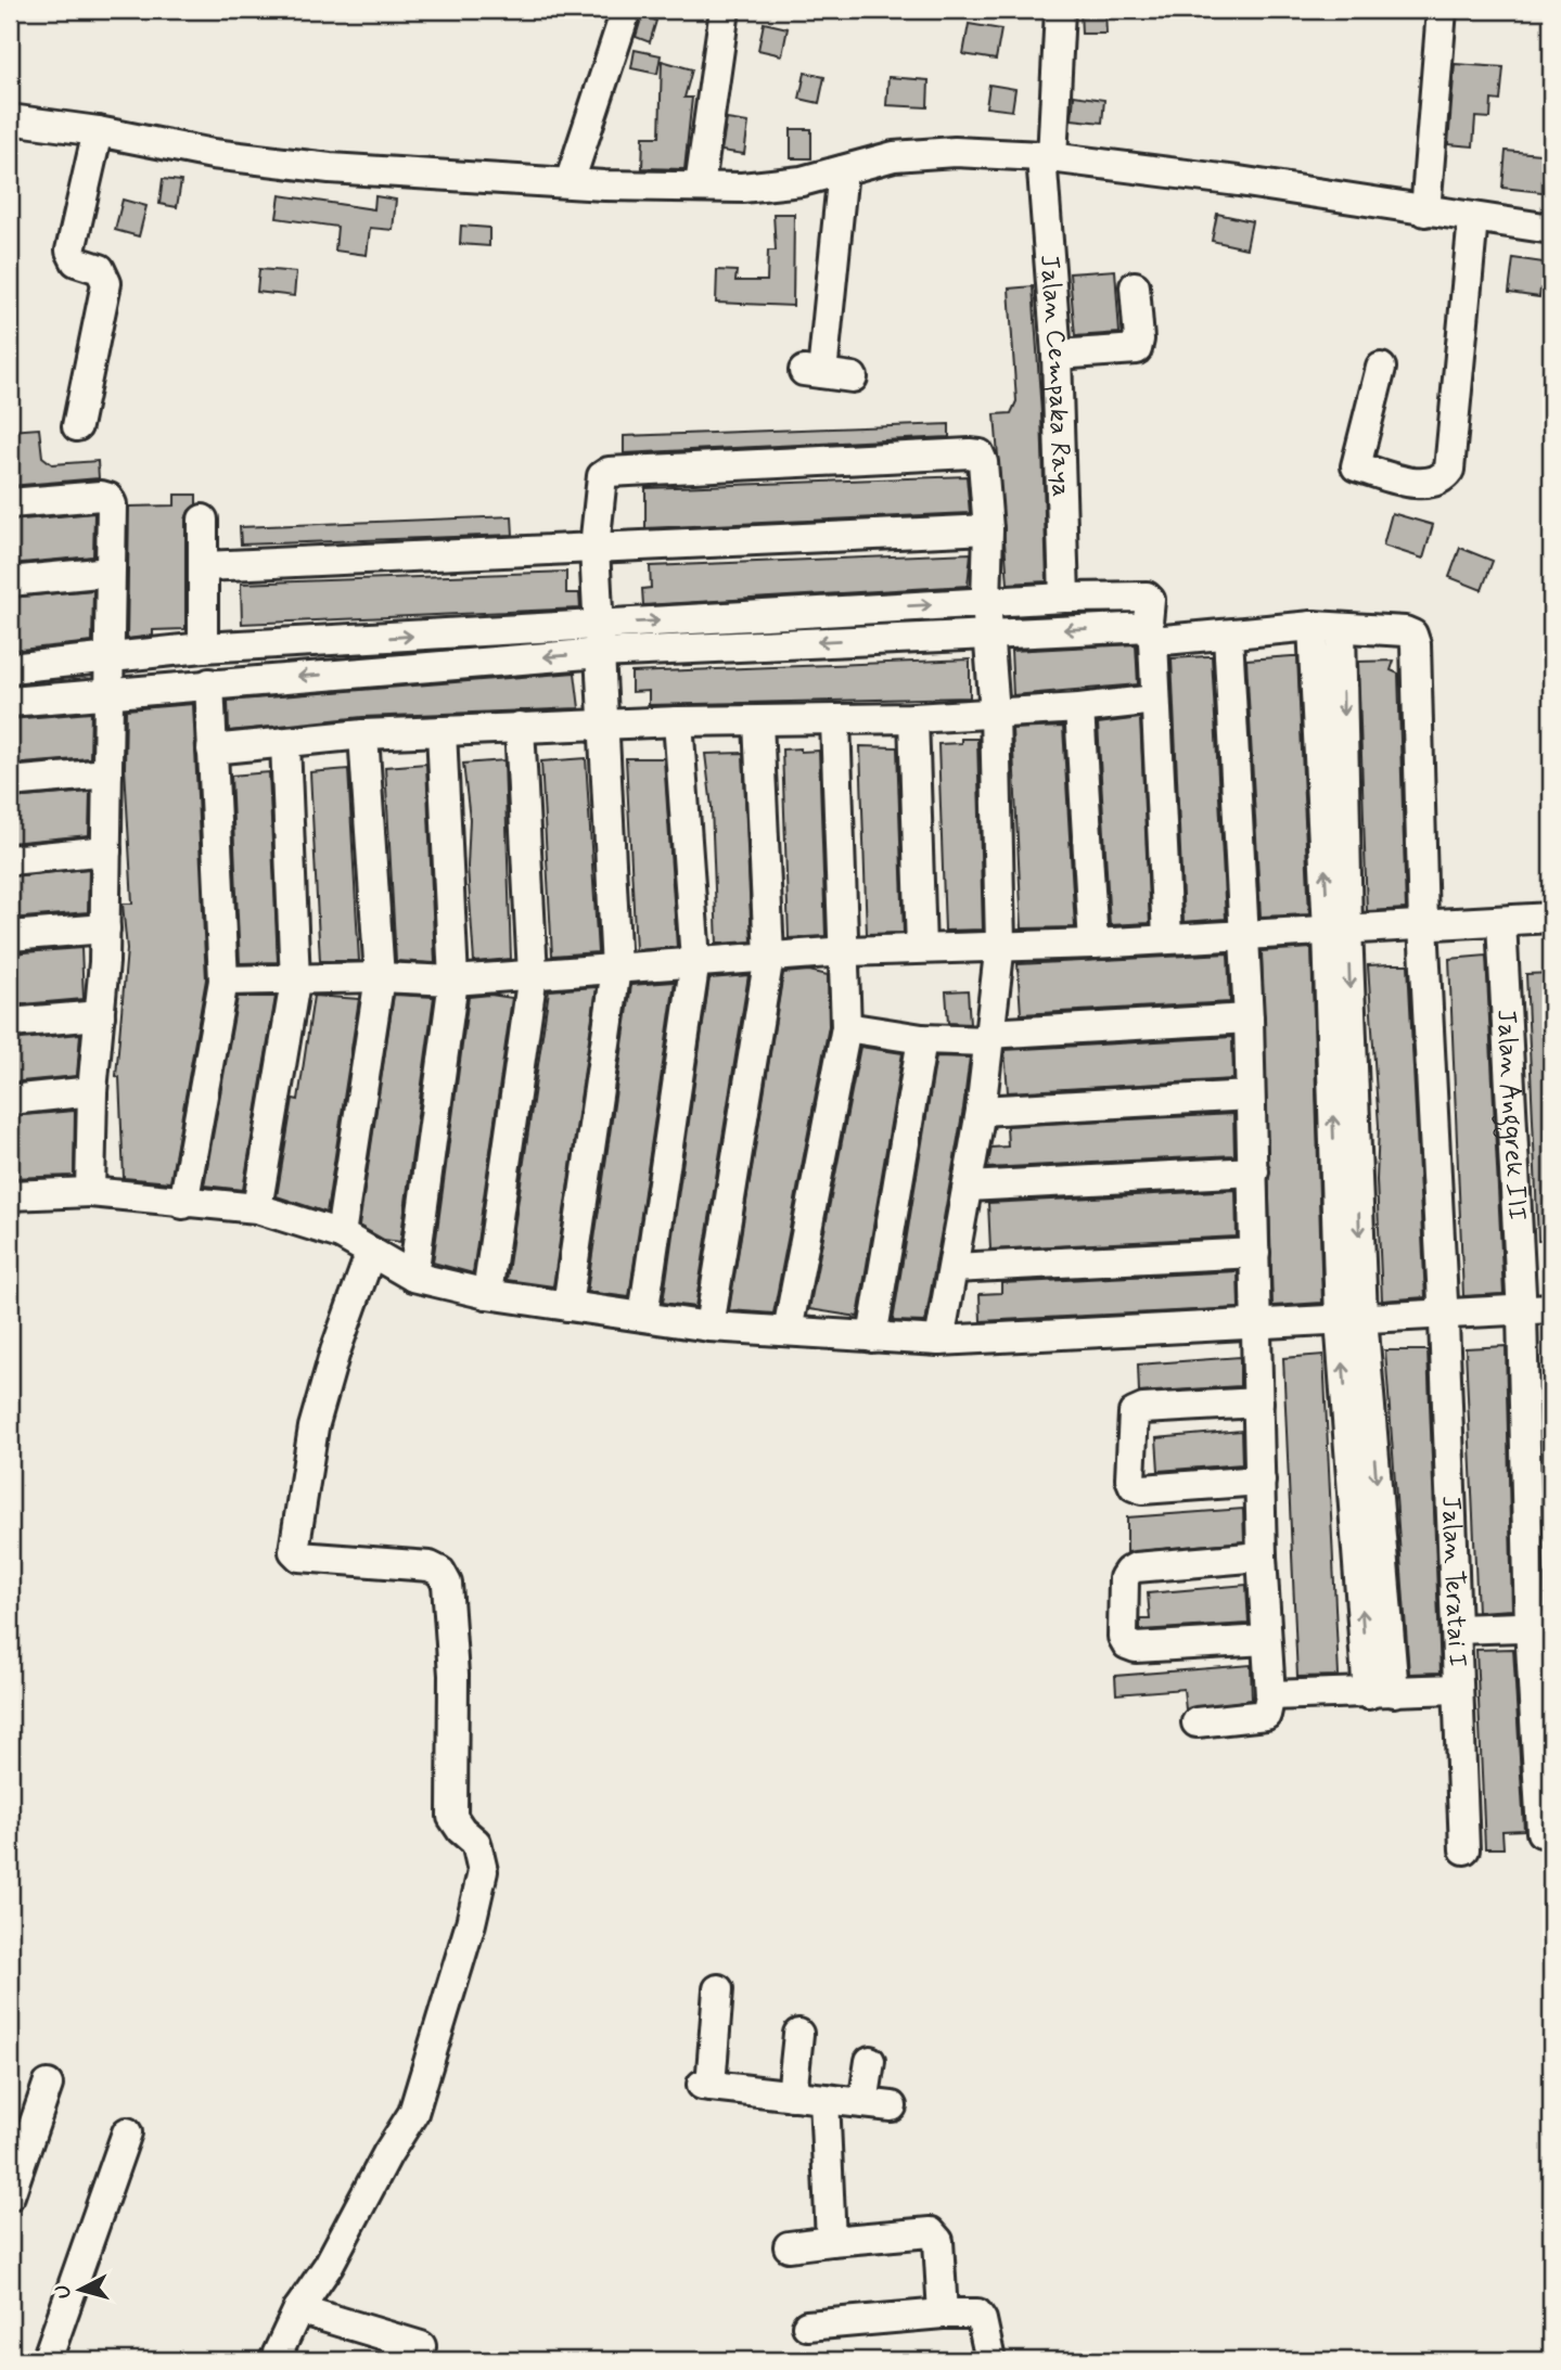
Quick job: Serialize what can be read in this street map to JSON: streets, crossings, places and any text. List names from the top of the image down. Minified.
{"streets":{"street":["Jalan Cempaka Raya","Jalan Anggrek III","Jalan Teratai I"]},"north":"left"}
